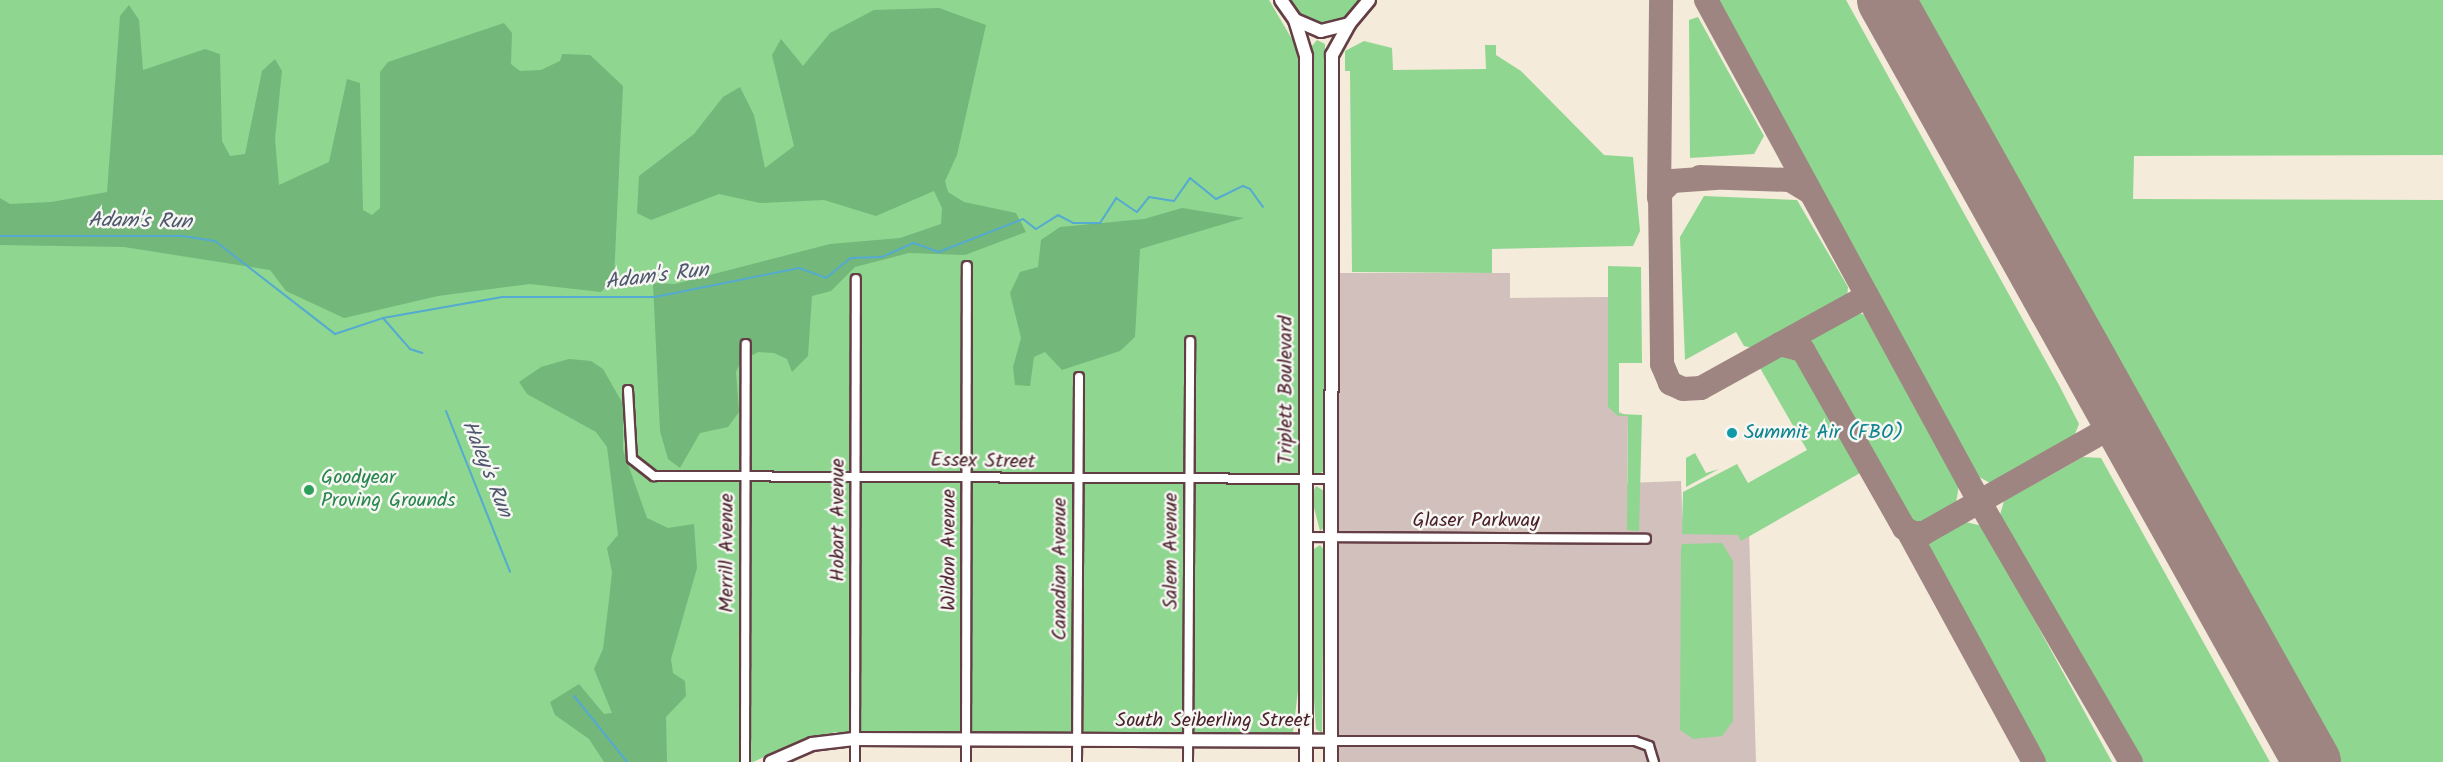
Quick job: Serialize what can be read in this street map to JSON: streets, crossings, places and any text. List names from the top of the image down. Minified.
{"streets":{"main road":["Triplett Boulevard","South Seiberling Street"],"street":["Essex Street","Hobart Avenue","Glaser Parkway","Wildon Avenue","Salem Avenue","Merrill Avenue","Canadian Avenue"]},"crossings":[["Triplett Boulevard","Essex Street"],["Triplett Boulevard","Glaser Parkway"],["Triplett Boulevard","South Seiberling Street"],["Essex Street","Hobart Avenue"],["Essex Street","Wildon Avenue"],["Essex Street","Salem Avenue"],["Essex Street","Merrill Avenue"],["Essex Street","Canadian Avenue"],["Hobart Avenue","South Seiberling Street"],["Wildon Avenue","South Seiberling Street"],["Salem Avenue","South Seiberling Street"],["Canadian Avenue","South Seiberling Street"]],"water":["Adam's Run","Haley's Run"],"places":["Summit Air (FBO)","Goodyear Proving Grounds"]}
